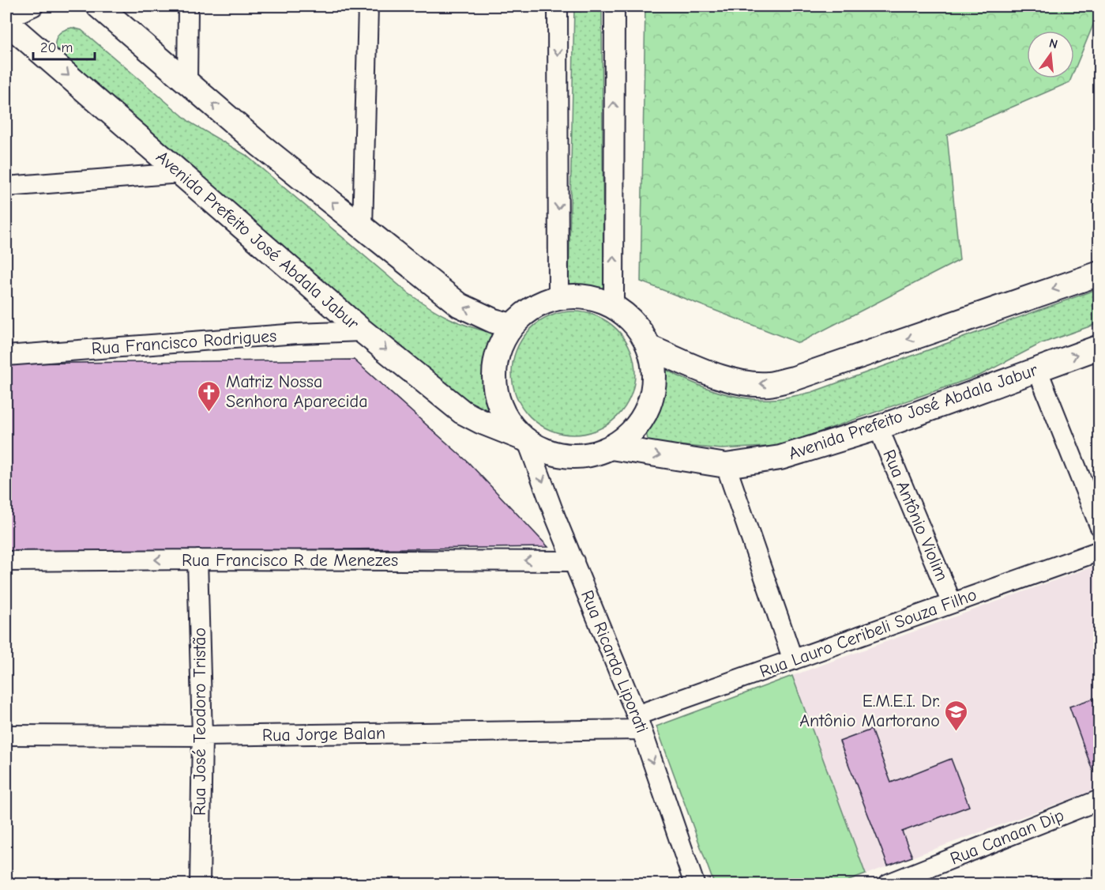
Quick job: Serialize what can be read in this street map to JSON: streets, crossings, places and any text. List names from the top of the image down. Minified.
{"streets":{"street":["Avenida Prefeito José Abdala Jabur","Rua Francisco Rodrigues","Rua Antônio Violim","Rua Francisco R de Menezes","Rua Lauro Ceribeli Souza Filho","Rua Ricardo Liporati","Rua José Teodoro Tristão","Rua Jorge Balan","Rua Canaan Dip"]},"crossings":[["Avenida Prefeito José Abdala Jabur","Rua Francisco Rodrigues"],["Avenida Prefeito José Abdala Jabur","Rua Antônio Violim"],["Avenida Prefeito José Abdala Jabur","Rua Ricardo Liporati"],["Rua Antônio Violim","Rua Lauro Ceribeli Souza Filho"],["Rua Francisco R de Menezes","Rua Ricardo Liporati"],["Rua Francisco R de Menezes","Rua José Teodoro Tristão"],["Rua Lauro Ceribeli Souza Filho","Rua Ricardo Liporati"],["Rua Lauro Ceribeli Souza Filho","Rua Jorge Balan"],["Rua Ricardo Liporati","Rua Jorge Balan"],["Rua José Teodoro Tristão","Rua Jorge Balan"]],"one_way":["Rua Francisco R de Menezes","Rua Ricardo Liporati"],"places":{"church":["Matriz Nossa Senhora Aparecida"],"school or university":["E.M.E.I. Dr. Antônio Martorano"]},"scale_bar":"20 m","north":"top"}
